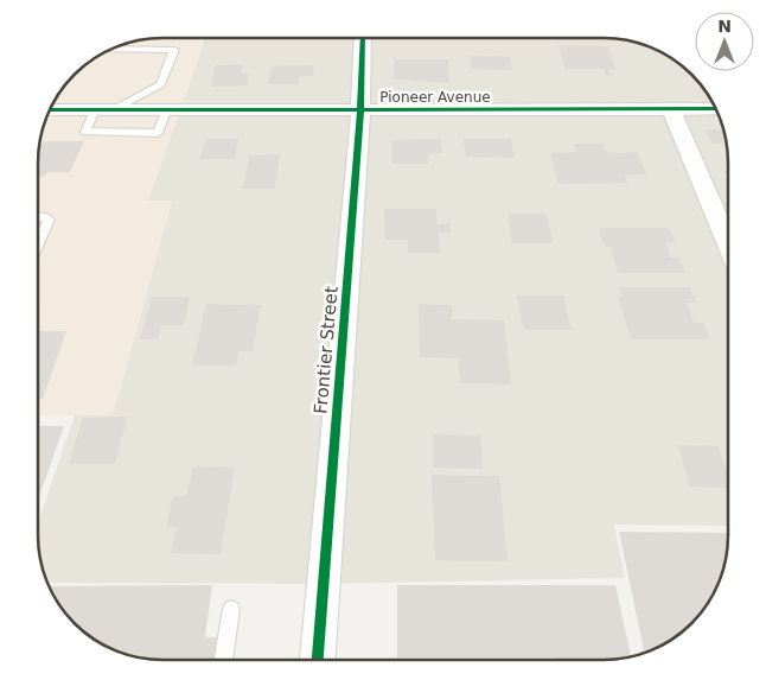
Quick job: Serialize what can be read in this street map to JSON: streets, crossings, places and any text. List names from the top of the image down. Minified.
{"streets":{"street":["Pioneer Avenue","Frontier Street"]},"crossings":[["Pioneer Avenue","Frontier Street"]],"north":"top"}
